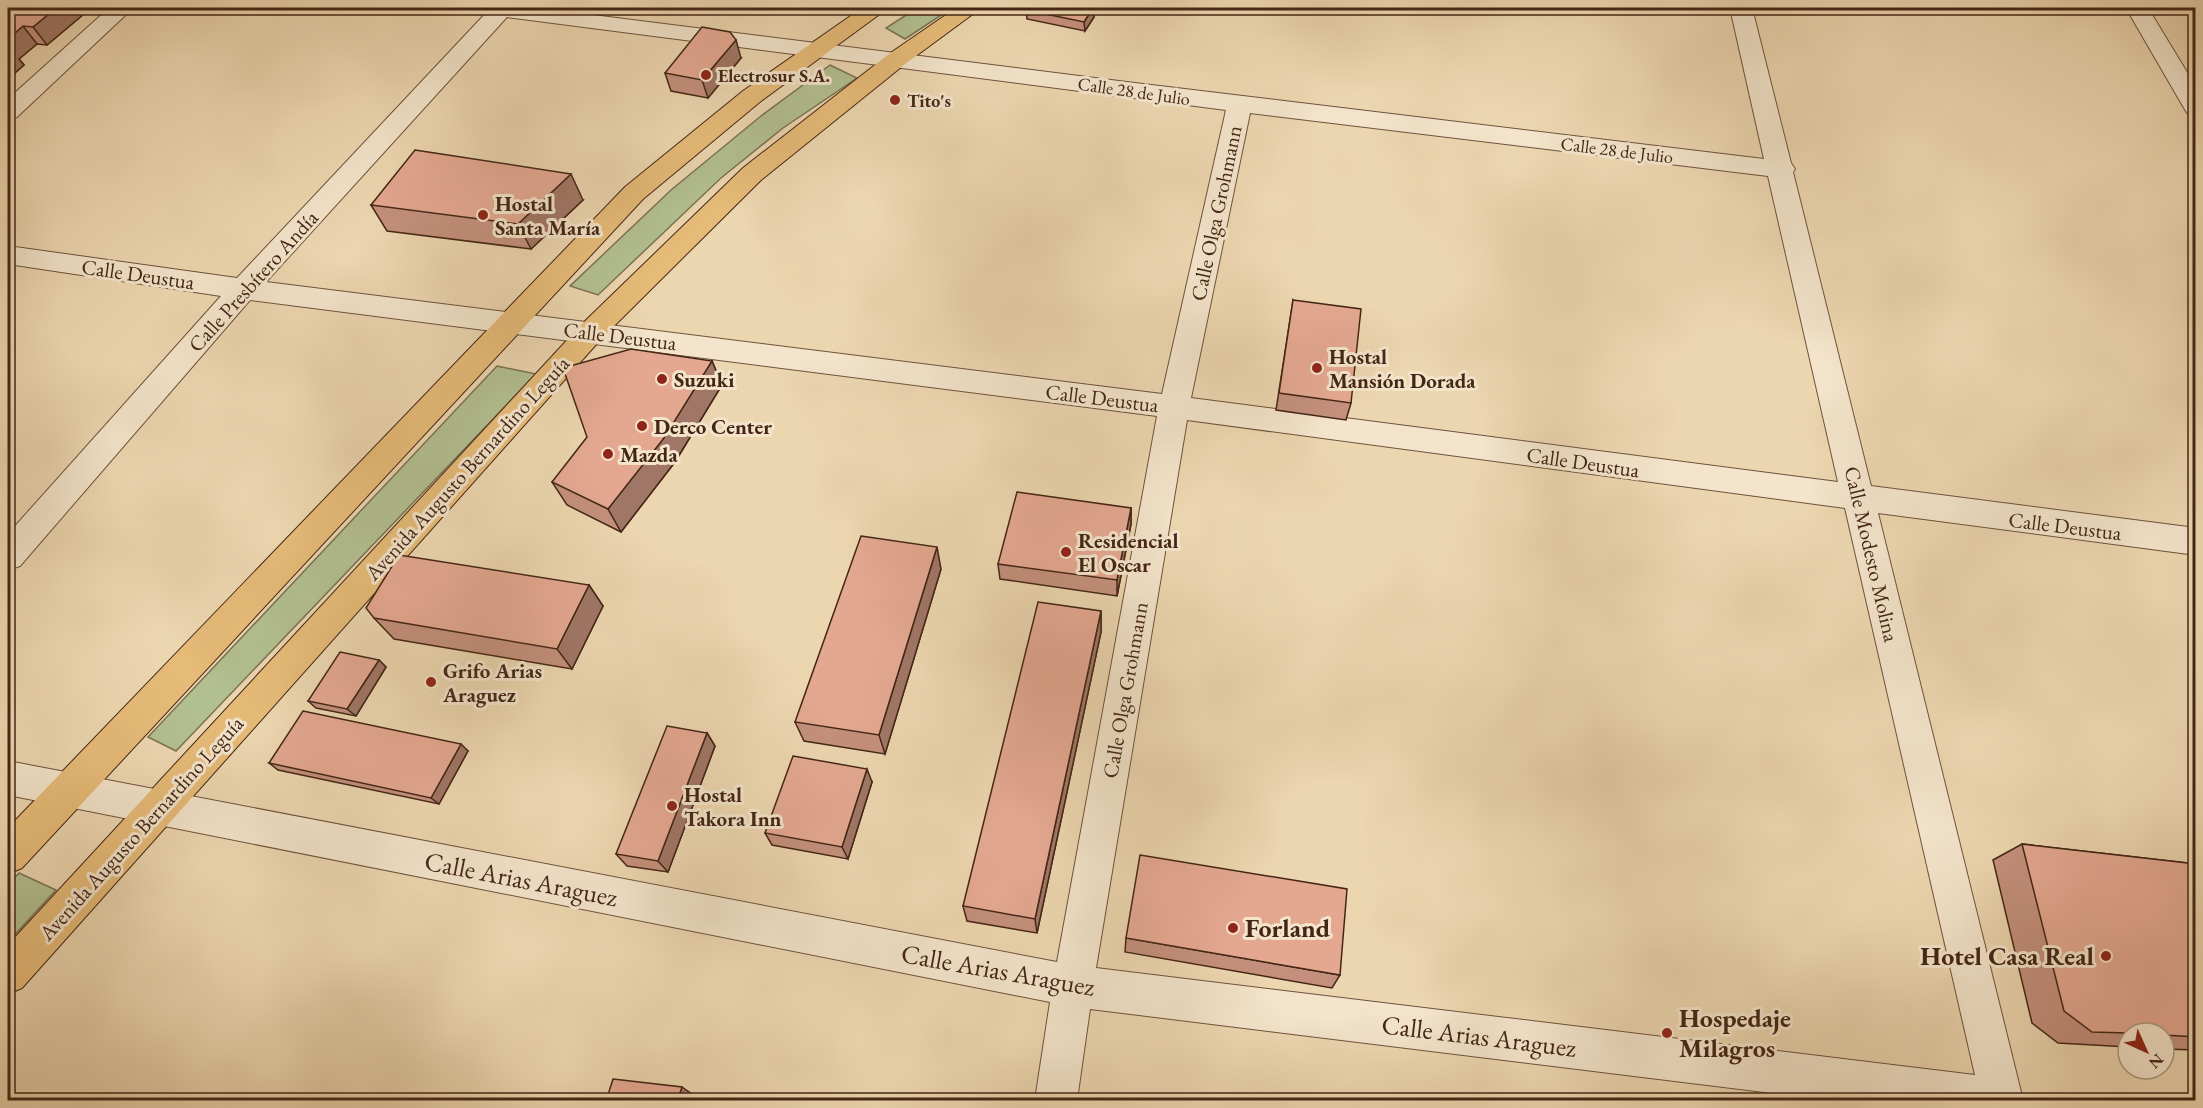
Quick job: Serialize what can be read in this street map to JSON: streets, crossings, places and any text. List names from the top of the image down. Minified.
{"streets":{"main road":["Avenida Augusto Bernardino Leguía"],"street":["Calle 28 de Julio","Calle Olga Grohmann","Calle Deustua","Calle Presbítero Andía","Calle Modesto Molina","Calle Arias Araguez"]},"crossings":[["Calle 28 de Julio","Calle Olga Grohmann"],["Calle 28 de Julio","Calle Presbítero Andía"],["Calle 28 de Julio","Avenida Augusto Bernardino Leguía"],["Calle 28 de Julio","Calle Modesto Molina"],["Calle Olga Grohmann","Calle Deustua"],["Calle Olga Grohmann","Calle Arias Araguez"],["Calle Deustua","Calle Presbítero Andía"],["Calle Deustua","Avenida Augusto Bernardino Leguía"],["Calle Deustua","Calle Modesto Molina"],["Avenida Augusto Bernardino Leguía","Calle Arias Araguez"],["Calle Modesto Molina","Calle Arias Araguez"]],"places":["Electrosur S.A.","Tito's","Hostal Santa María","Hostal Mansión Dorada","Suzuki","Derco Center","Mazda","Residencial El Oscar","Grifo Arias Araguez","Hostal Takora Inn","Forland","Hotel Casa Real","Hospedaje Milagros"],"north":"bottom right"}
